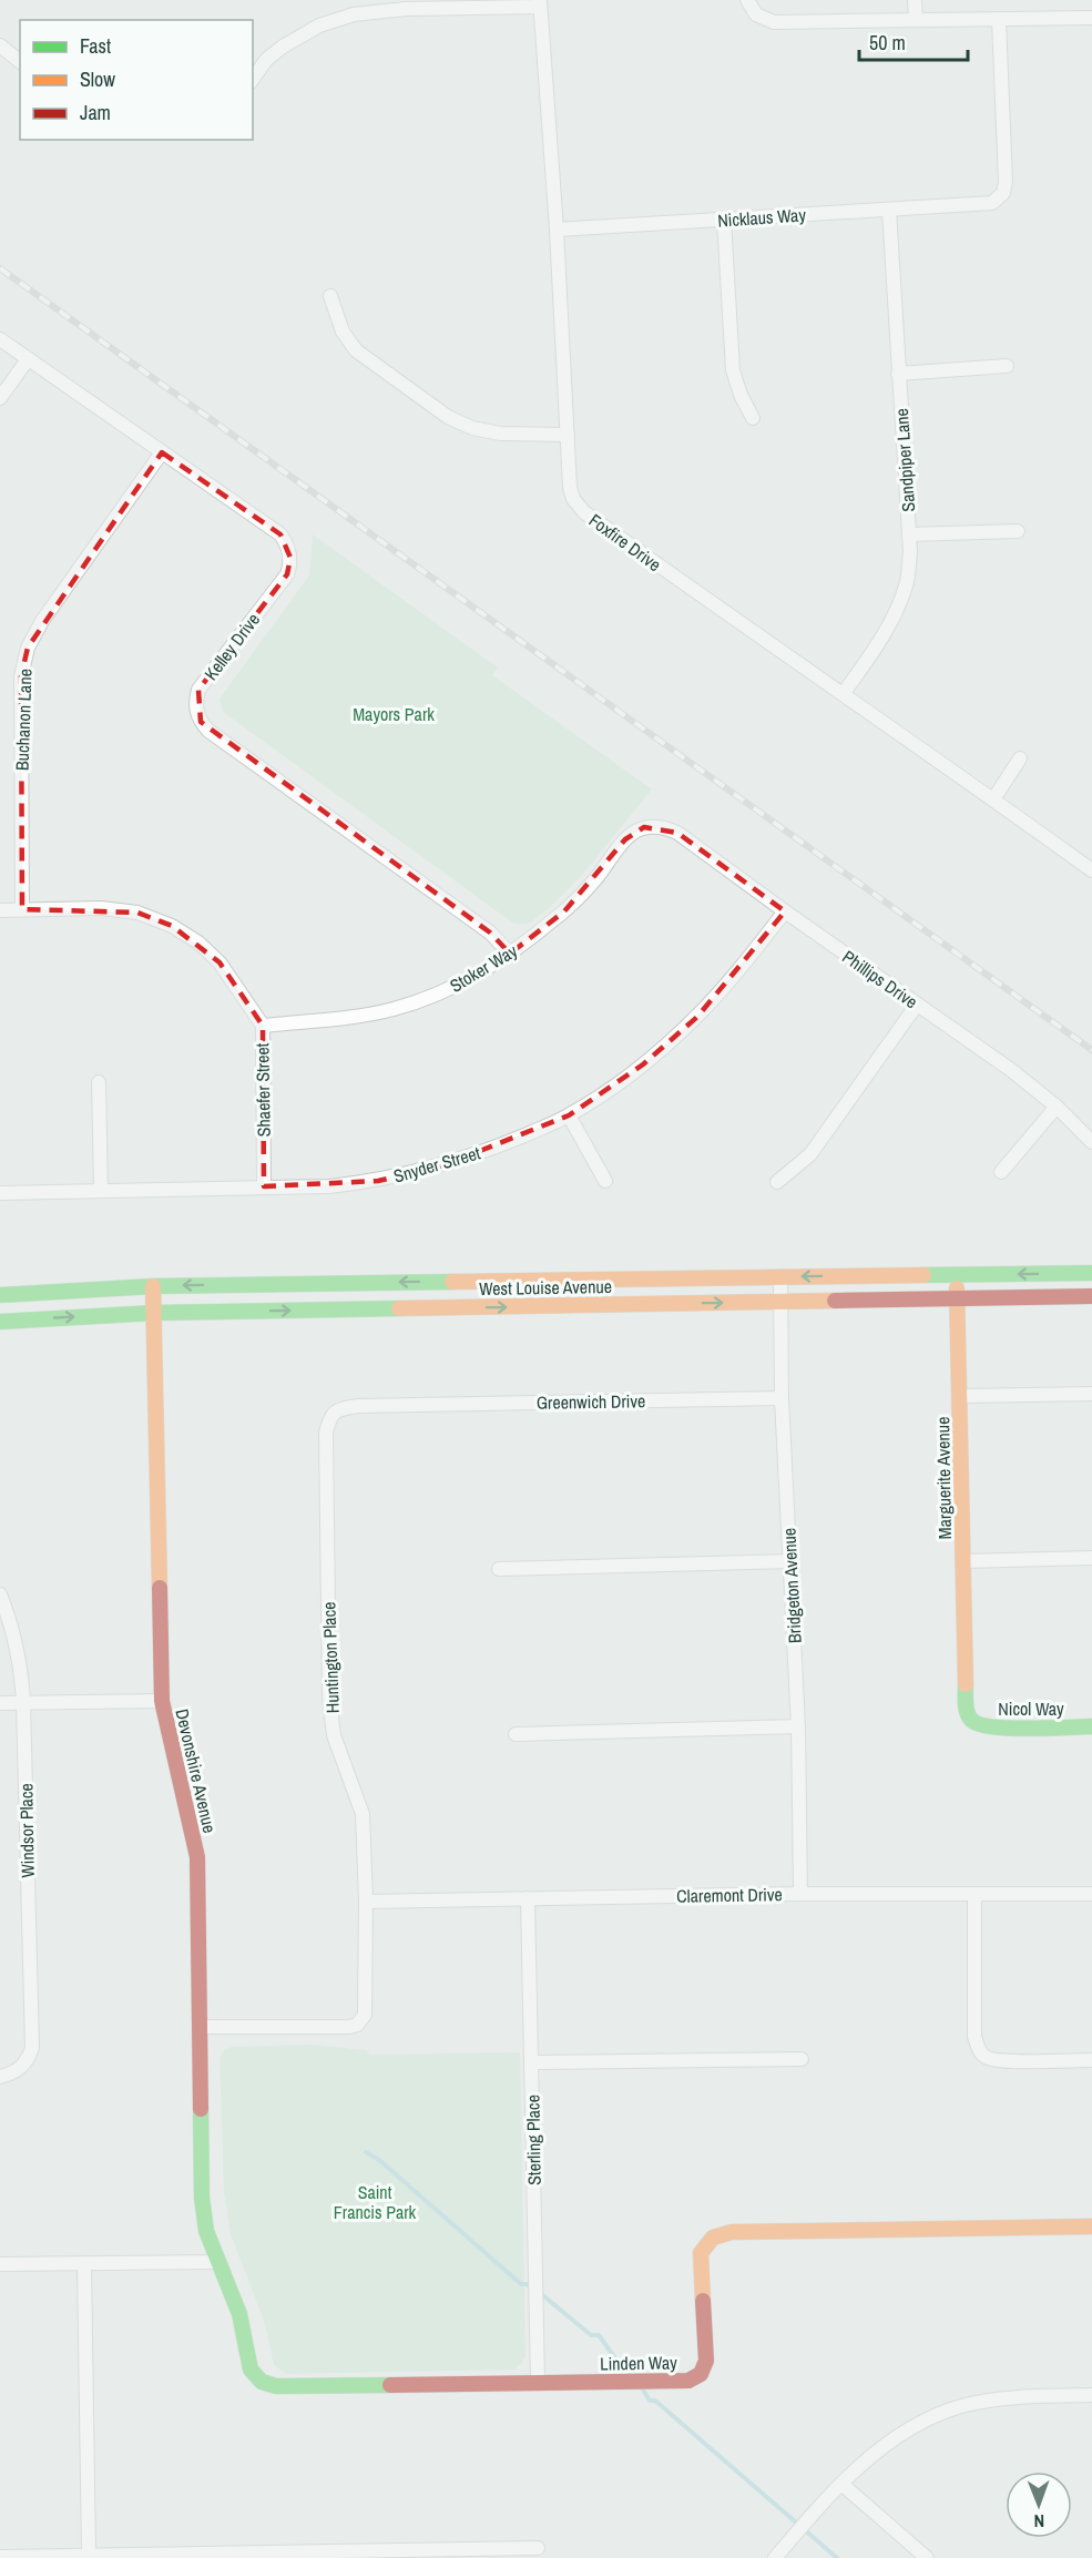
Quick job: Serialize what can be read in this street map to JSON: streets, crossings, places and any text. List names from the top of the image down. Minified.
{"streets":{"street":["Nicklaus Way","Sandpiper Lane","Foxfire Drive","Kelley Drive","Buchanon Lane","Stoker Way","Phillips Drive","Shaefer Street","Snyder Street","West Louise Avenue","Greenwich Drive","Marguerite Avenue","Bridgeton Avenue","Huntington Place","Nicol Way","Devonshire Avenue","Windsor Place","Claremont Drive","Sterling Place","Linden Way"]},"crossings":[["Nicklaus Way","Sandpiper Lane"],["Nicklaus Way","Foxfire Drive"],["Sandpiper Lane","Foxfire Drive"],["Kelley Drive","Buchanon Lane"],["Kelley Drive","Stoker Way"],["Buchanon Lane","Shaefer Street"],["Stoker Way","Phillips Drive"],["Stoker Way","Shaefer Street"],["Phillips Drive","Snyder Street"],["Shaefer Street","Snyder Street"],["West Louise Avenue","Marguerite Avenue"],["West Louise Avenue","Bridgeton Avenue"],["West Louise Avenue","Devonshire Avenue"],["Greenwich Drive","Bridgeton Avenue"],["Greenwich Drive","Huntington Place"],["Marguerite Avenue","Nicol Way"],["Bridgeton Avenue","Claremont Drive"],["Huntington Place","Devonshire Avenue"],["Huntington Place","Claremont Drive"],["Devonshire Avenue","Linden Way"],["Claremont Drive","Sterling Place"],["Sterling Place","Linden Way"]],"parks":["Mayors Park","Saint Francis Park"],"legend":["Fast","Slow","Jam"],"scale_bar":"50 m","north":"bottom"}
